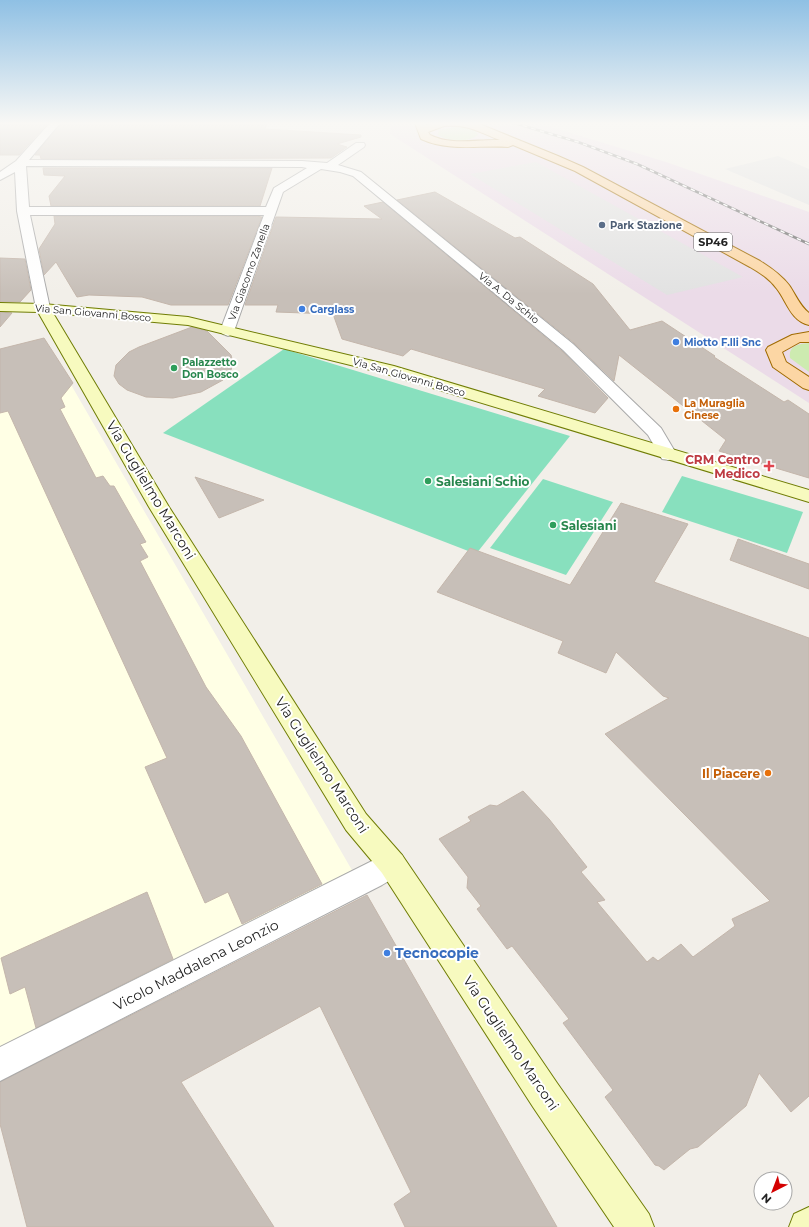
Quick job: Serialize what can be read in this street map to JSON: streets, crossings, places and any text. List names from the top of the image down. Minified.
{"streets":{"main road":["SP46"],"street":["Via Giacomo Zanella","Via A. Da Schio","Via San Giovanni Bosco","Via Guglielmo Marconi","Vicolo Maddalena Leonzio"]},"crossings":[["Via Giacomo Zanella","Via San Giovanni Bosco"],["Via A. Da Schio","Via San Giovanni Bosco"],["Via San Giovanni Bosco","Via Guglielmo Marconi"],["Via Guglielmo Marconi","Vicolo Maddalena Leonzio"]],"places":{"other":["Park Stazione","Carglass","Miotto F.lli Snc","Palazzetto Don Bosco","La Muraglia Cinese","Salesiani Schio","Salesiani","Il Piacere","Tecnocopie"],"health":["CRM Centro Medico"]},"north":"bottom left"}
